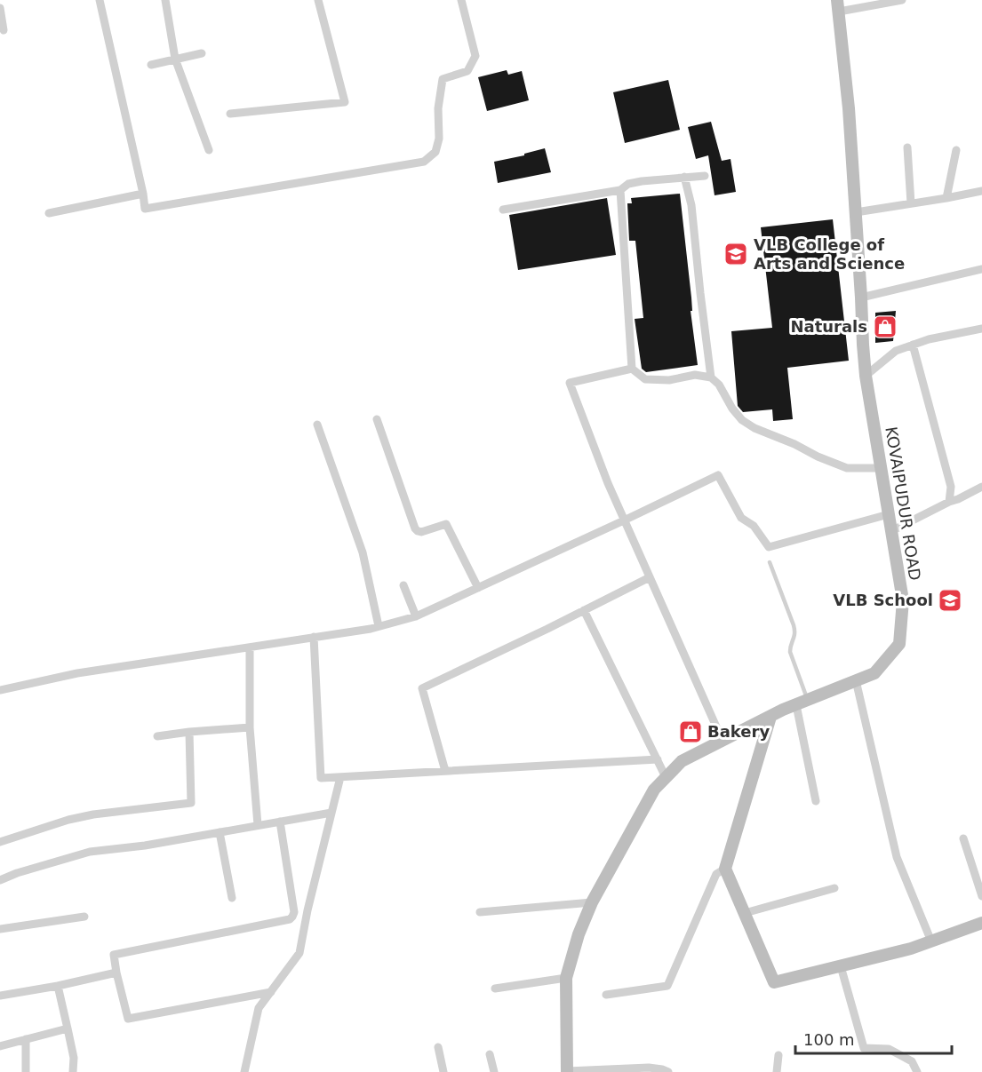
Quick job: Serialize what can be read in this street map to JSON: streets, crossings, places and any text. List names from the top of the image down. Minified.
{"streets":{"main road":["KOVAIPUDUR ROAD"]},"places":{"school or university":["VLB College of Arts and Science","VLB School"],"shop":["Naturals","Bakery"]},"scale_bar":"100 m"}
